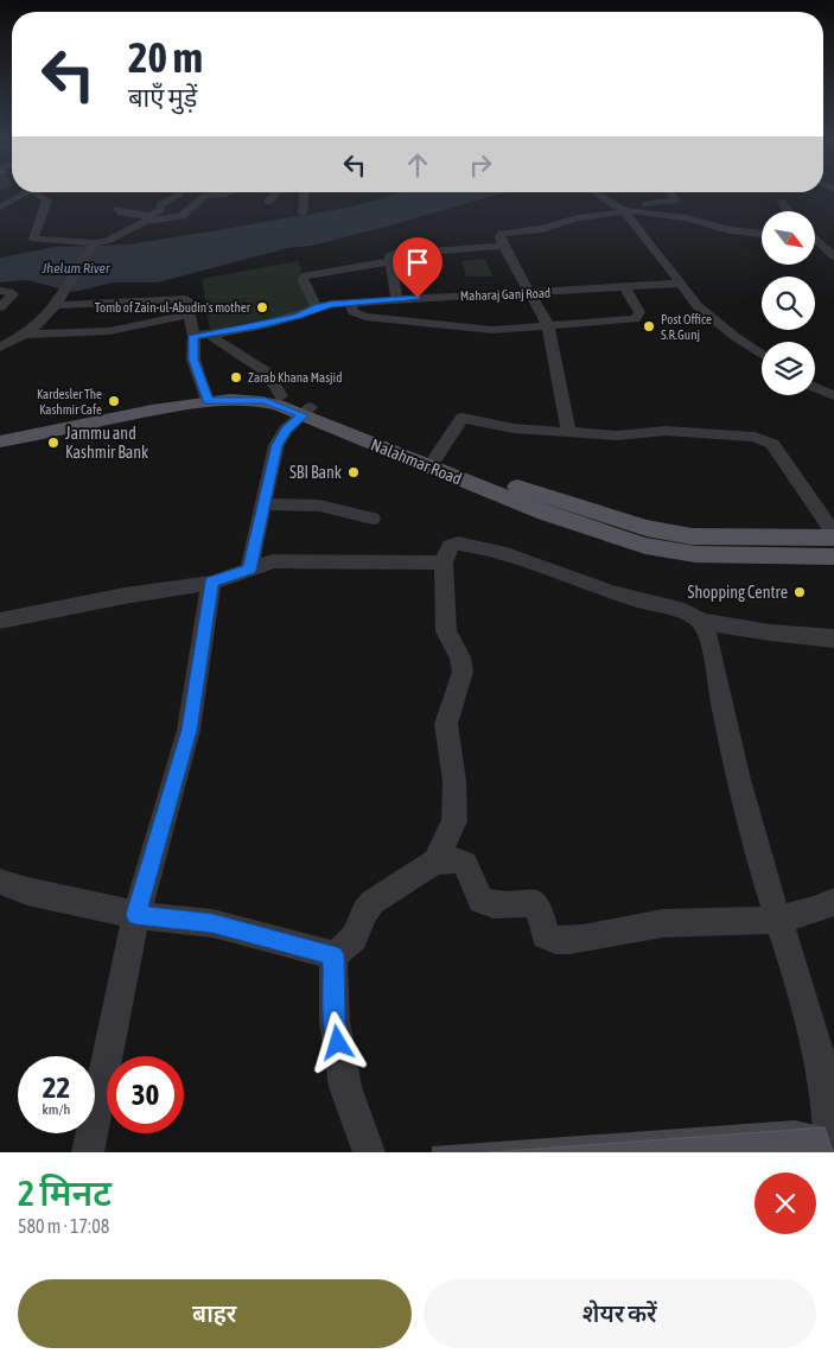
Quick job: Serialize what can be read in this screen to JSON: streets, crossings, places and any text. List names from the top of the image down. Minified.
{"streets":{"main road":["Nalahmar Road"],"street":["Maharaj Ganj Road"]},"water":["Jhelum River"],"places":["Tomb of Zain-ul-Abudin's mother","Post Office S.R.Gunj","Zarab Khana Masjid","Kardesler The Kashmir Cafe","Jammu and Kashmir Bank","SBI Bank","Shopping Centre"],"north":"bottom right","page":{"turn":["20 m","बाएँ मुड़ें"],"speed":"22 km/h","limit":"30","heading":["2 मिनट","580 m · 17:08"],"buttons":["बाहर","शेयर करें"]}}
